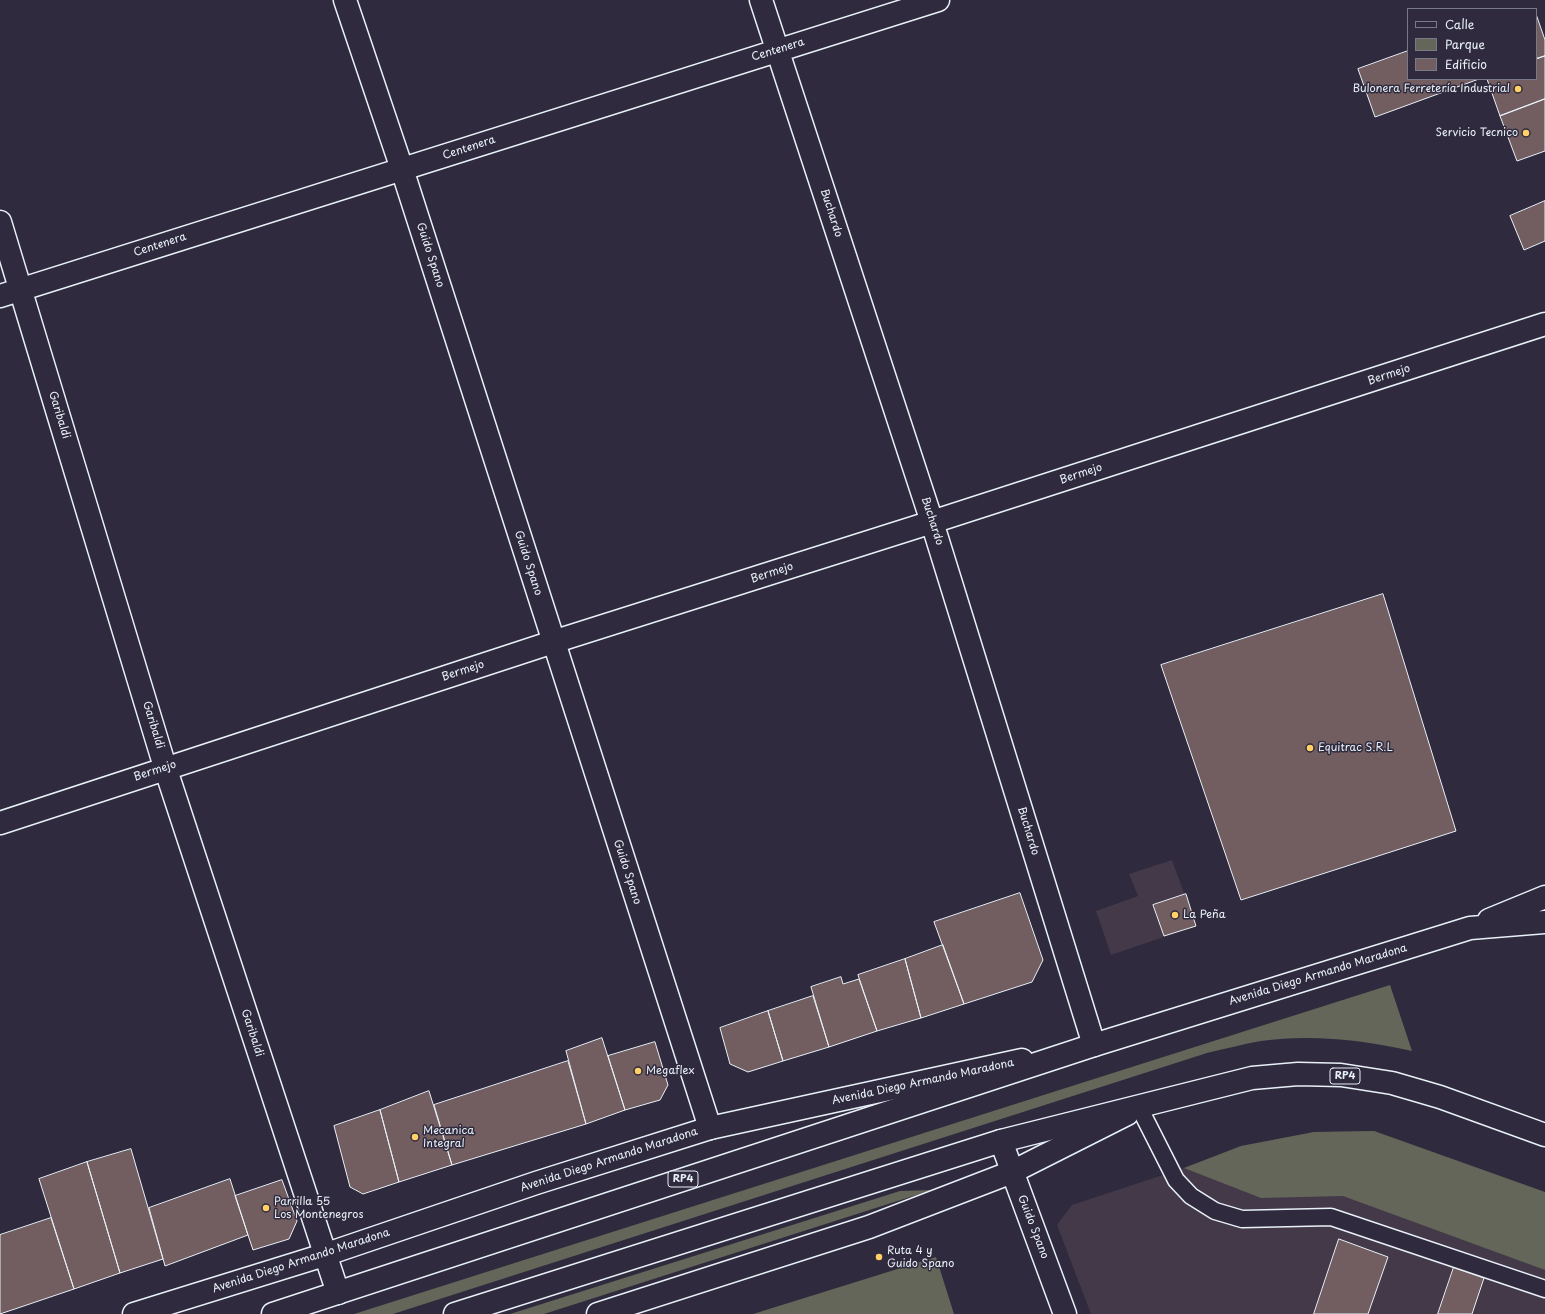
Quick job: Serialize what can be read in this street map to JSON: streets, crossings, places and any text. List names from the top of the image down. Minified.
{"streets":{"street":["Centenera","Buchardo","Guido Spano","Bermejo","Garibaldi","Avenida Diego Armando Maradona","RP4"]},"crossings":[["Centenera","Buchardo"],["Centenera","Guido Spano"],["Centenera","Garibaldi"],["Buchardo","Bermejo"],["Buchardo","Avenida Diego Armando Maradona"],["Guido Spano","Bermejo"],["Guido Spano","Avenida Diego Armando Maradona"],["Guido Spano","RP4"],["Bermejo","Garibaldi"],["Garibaldi","Avenida Diego Armando Maradona"]],"places":["Bulonera Ferretería Industrial","Servicio Tecnico","Equitrac S.R.L","La Peña","Megaflex","Mecanica Integral","Parrilla 55 Los Montenegros","Ruta 4 y Guido Spano"],"legend":["Calle","Parque","Edificio"]}
